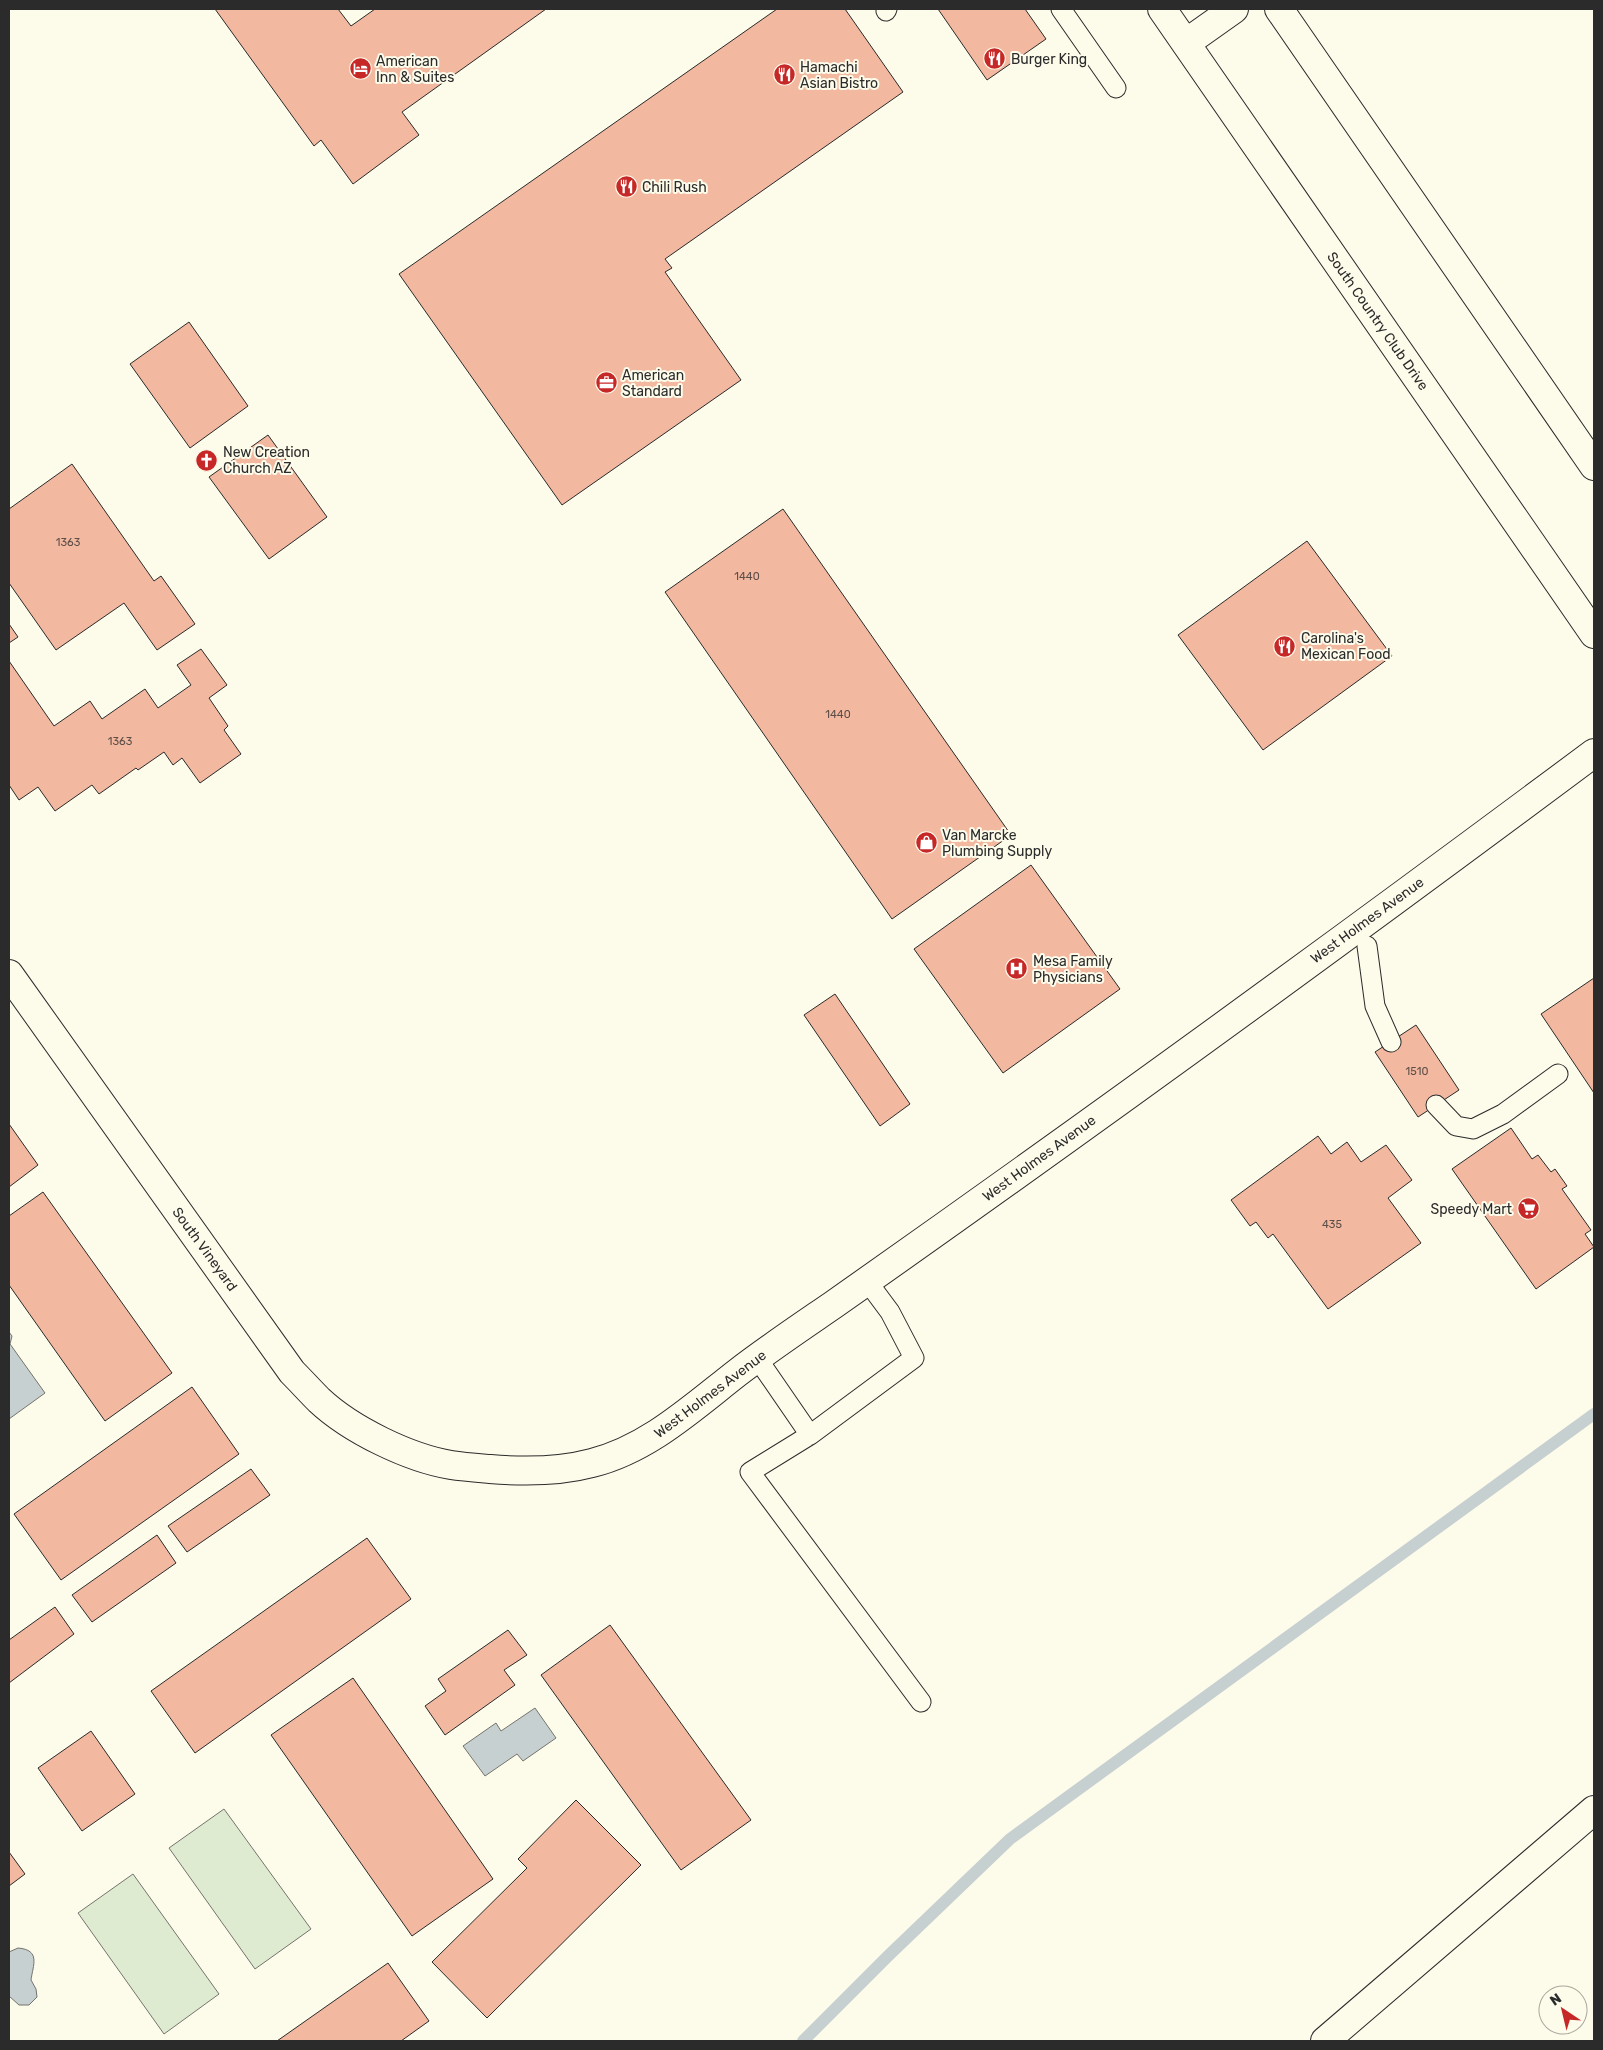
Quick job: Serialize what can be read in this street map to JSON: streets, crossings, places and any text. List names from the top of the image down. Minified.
{"streets":{"main road":["South Country Club Drive","West Holmes Avenue","South Vineyard"]},"crossings":[["West Holmes Avenue","South Vineyard"]],"places":{"restaurant":["Burger King","Hamachi Asian Bistro","Chili Rush","Carolina's Mexican Food"],"hotel":["American Inn & Suites"],"office":["American Standard"],"church":["New Creation Church AZ"],"shop":["Van Marcke Plumbing Supply"],"hospital":["Mesa Family Physicians"],"supermarket":["Speedy Mart"]},"house_numbers":["1363","1440","1440","1363","1510","435"],"north":"top left"}
